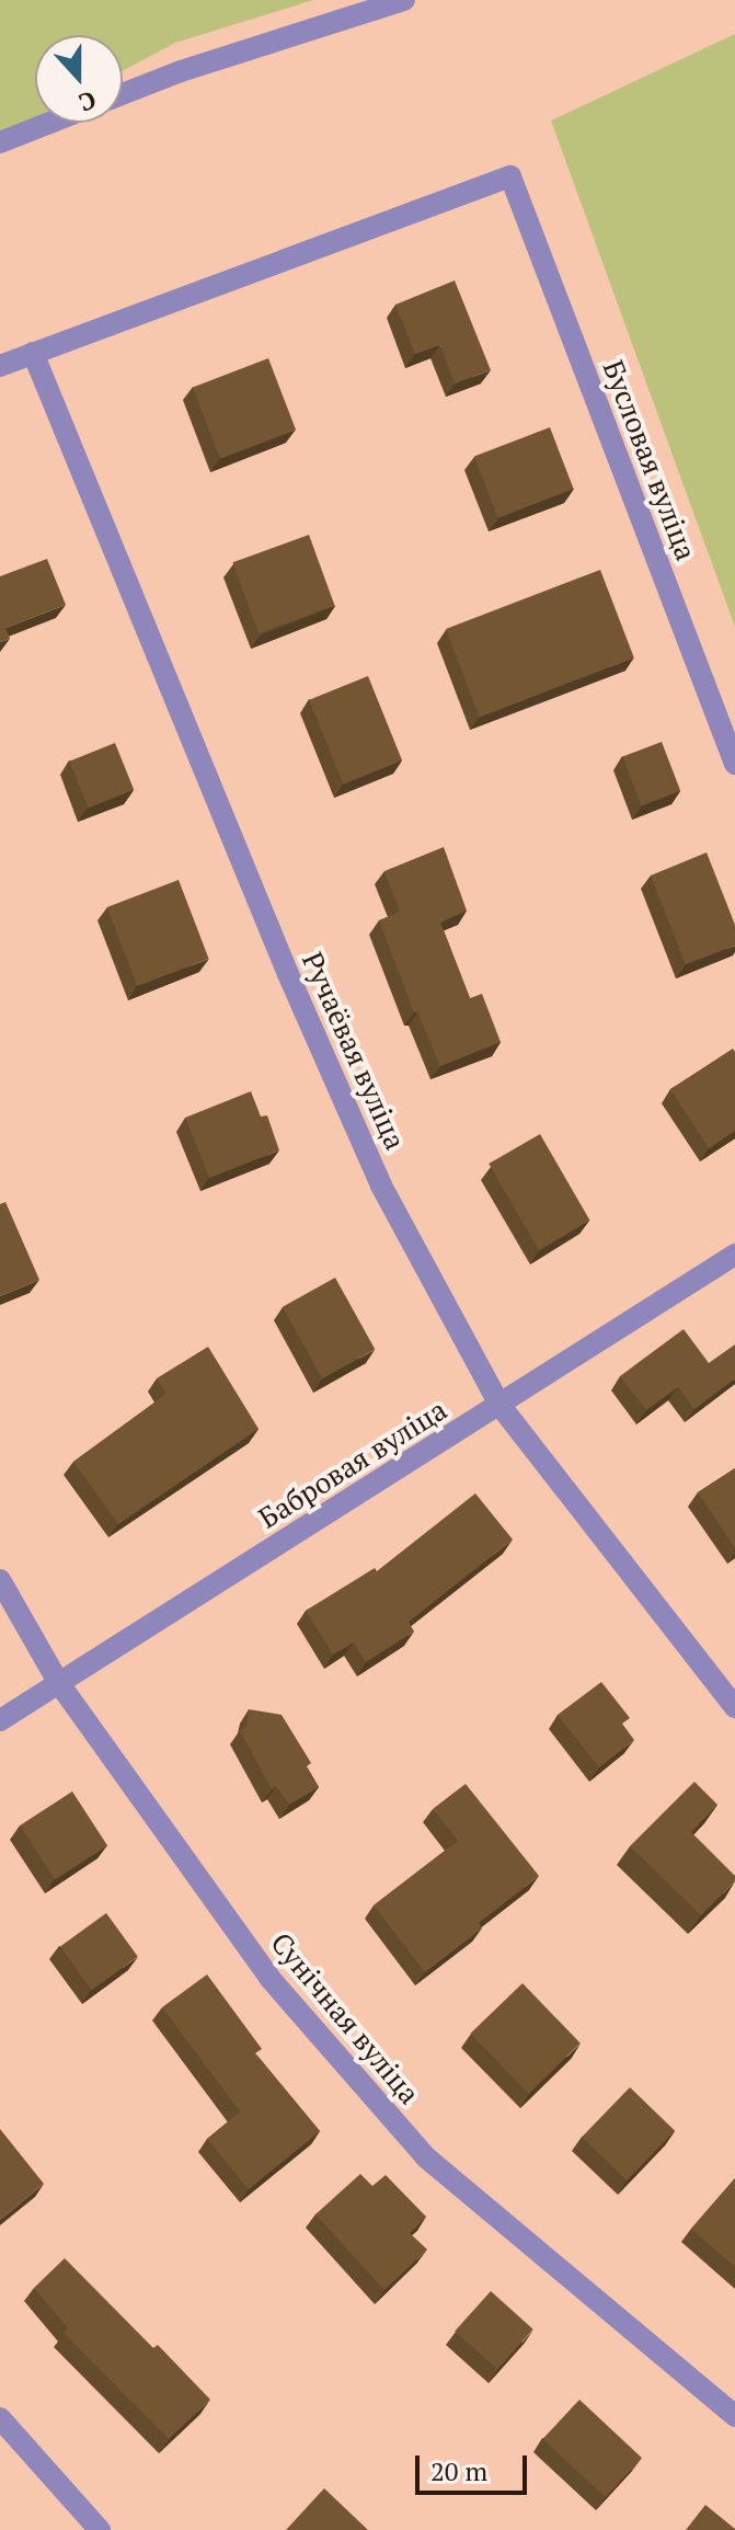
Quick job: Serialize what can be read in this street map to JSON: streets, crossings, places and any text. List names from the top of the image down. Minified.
{"streets":{"street":["Бусловая вуліца","Ручаёвая вуліца","Бабровая вуліца","Сунічная вуліца"]},"crossings":[["Бусловая вуліца","Ручаёвая вуліца"],["Ручаёвая вуліца","Бабровая вуліца"],["Бабровая вуліца","Сунічная вуліца"]],"scale_bar":"20 m","north":"bottom"}
